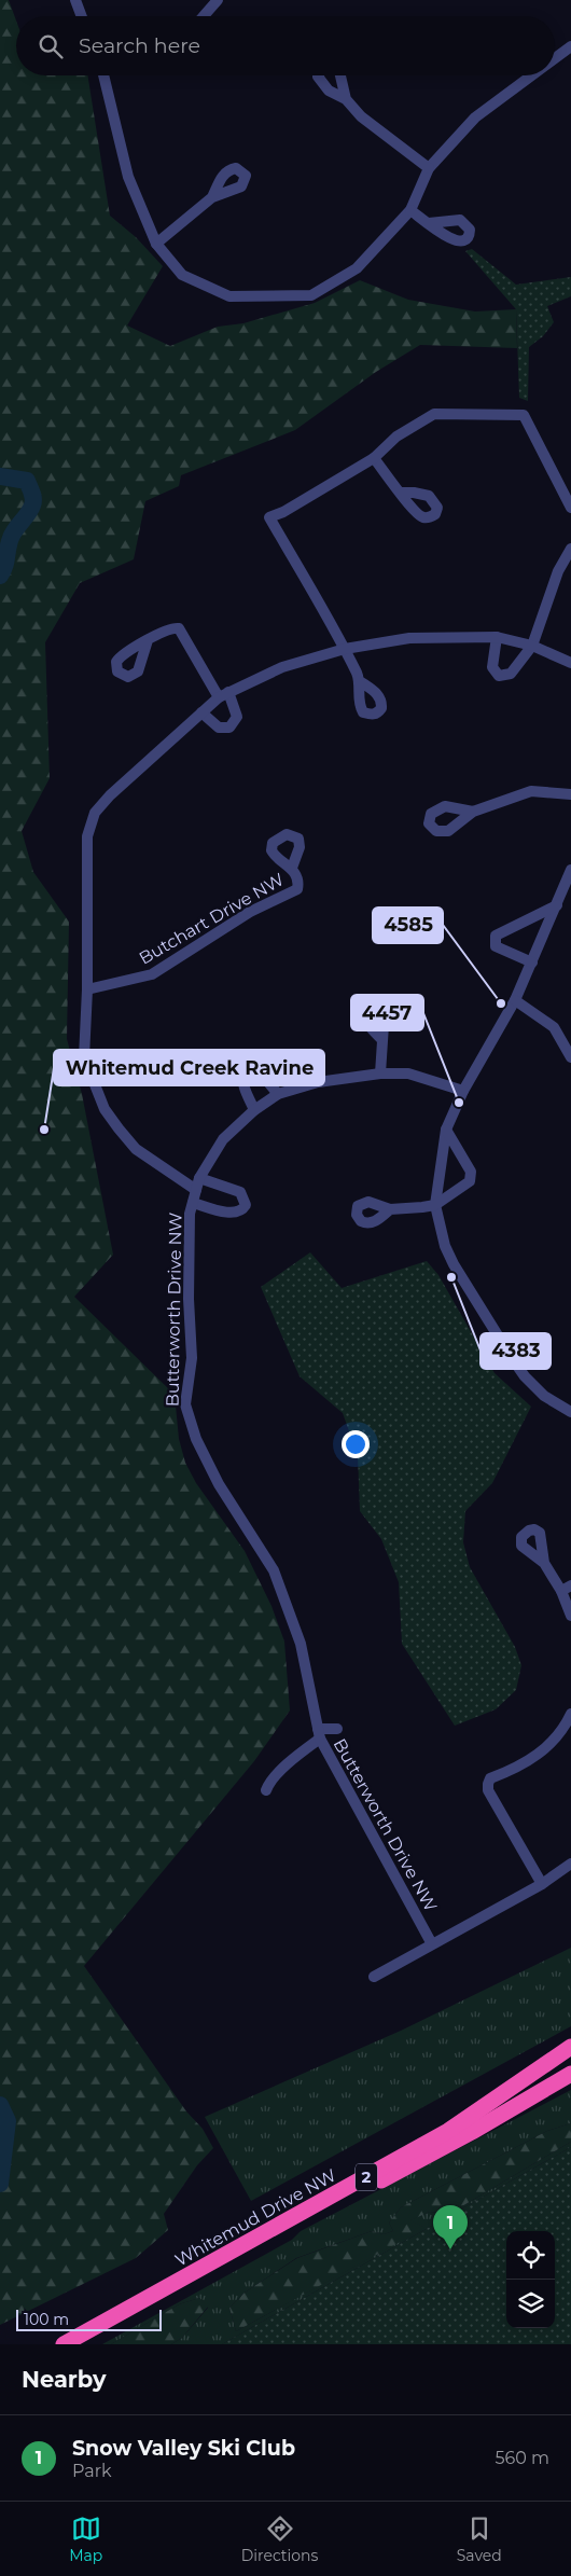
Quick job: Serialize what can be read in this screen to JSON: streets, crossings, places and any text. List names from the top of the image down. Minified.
{"streets":{"highway":["2","Whitemud Drive NW"],"street":["Butchart Drive NW","Butterworth Drive NW"]},"places":["4585","4457","Whitemud Creek Ravine","4383"],"scale_bar":"100 m","page":{"search":"Search here","pins":"1","scale":"100 m","heading":"Nearby","list":[{"mark":"1","name":"Snow Valley Ski Club","note":"Park","value":"560 m"}],"nav":["Map","Directions","Saved"]}}
